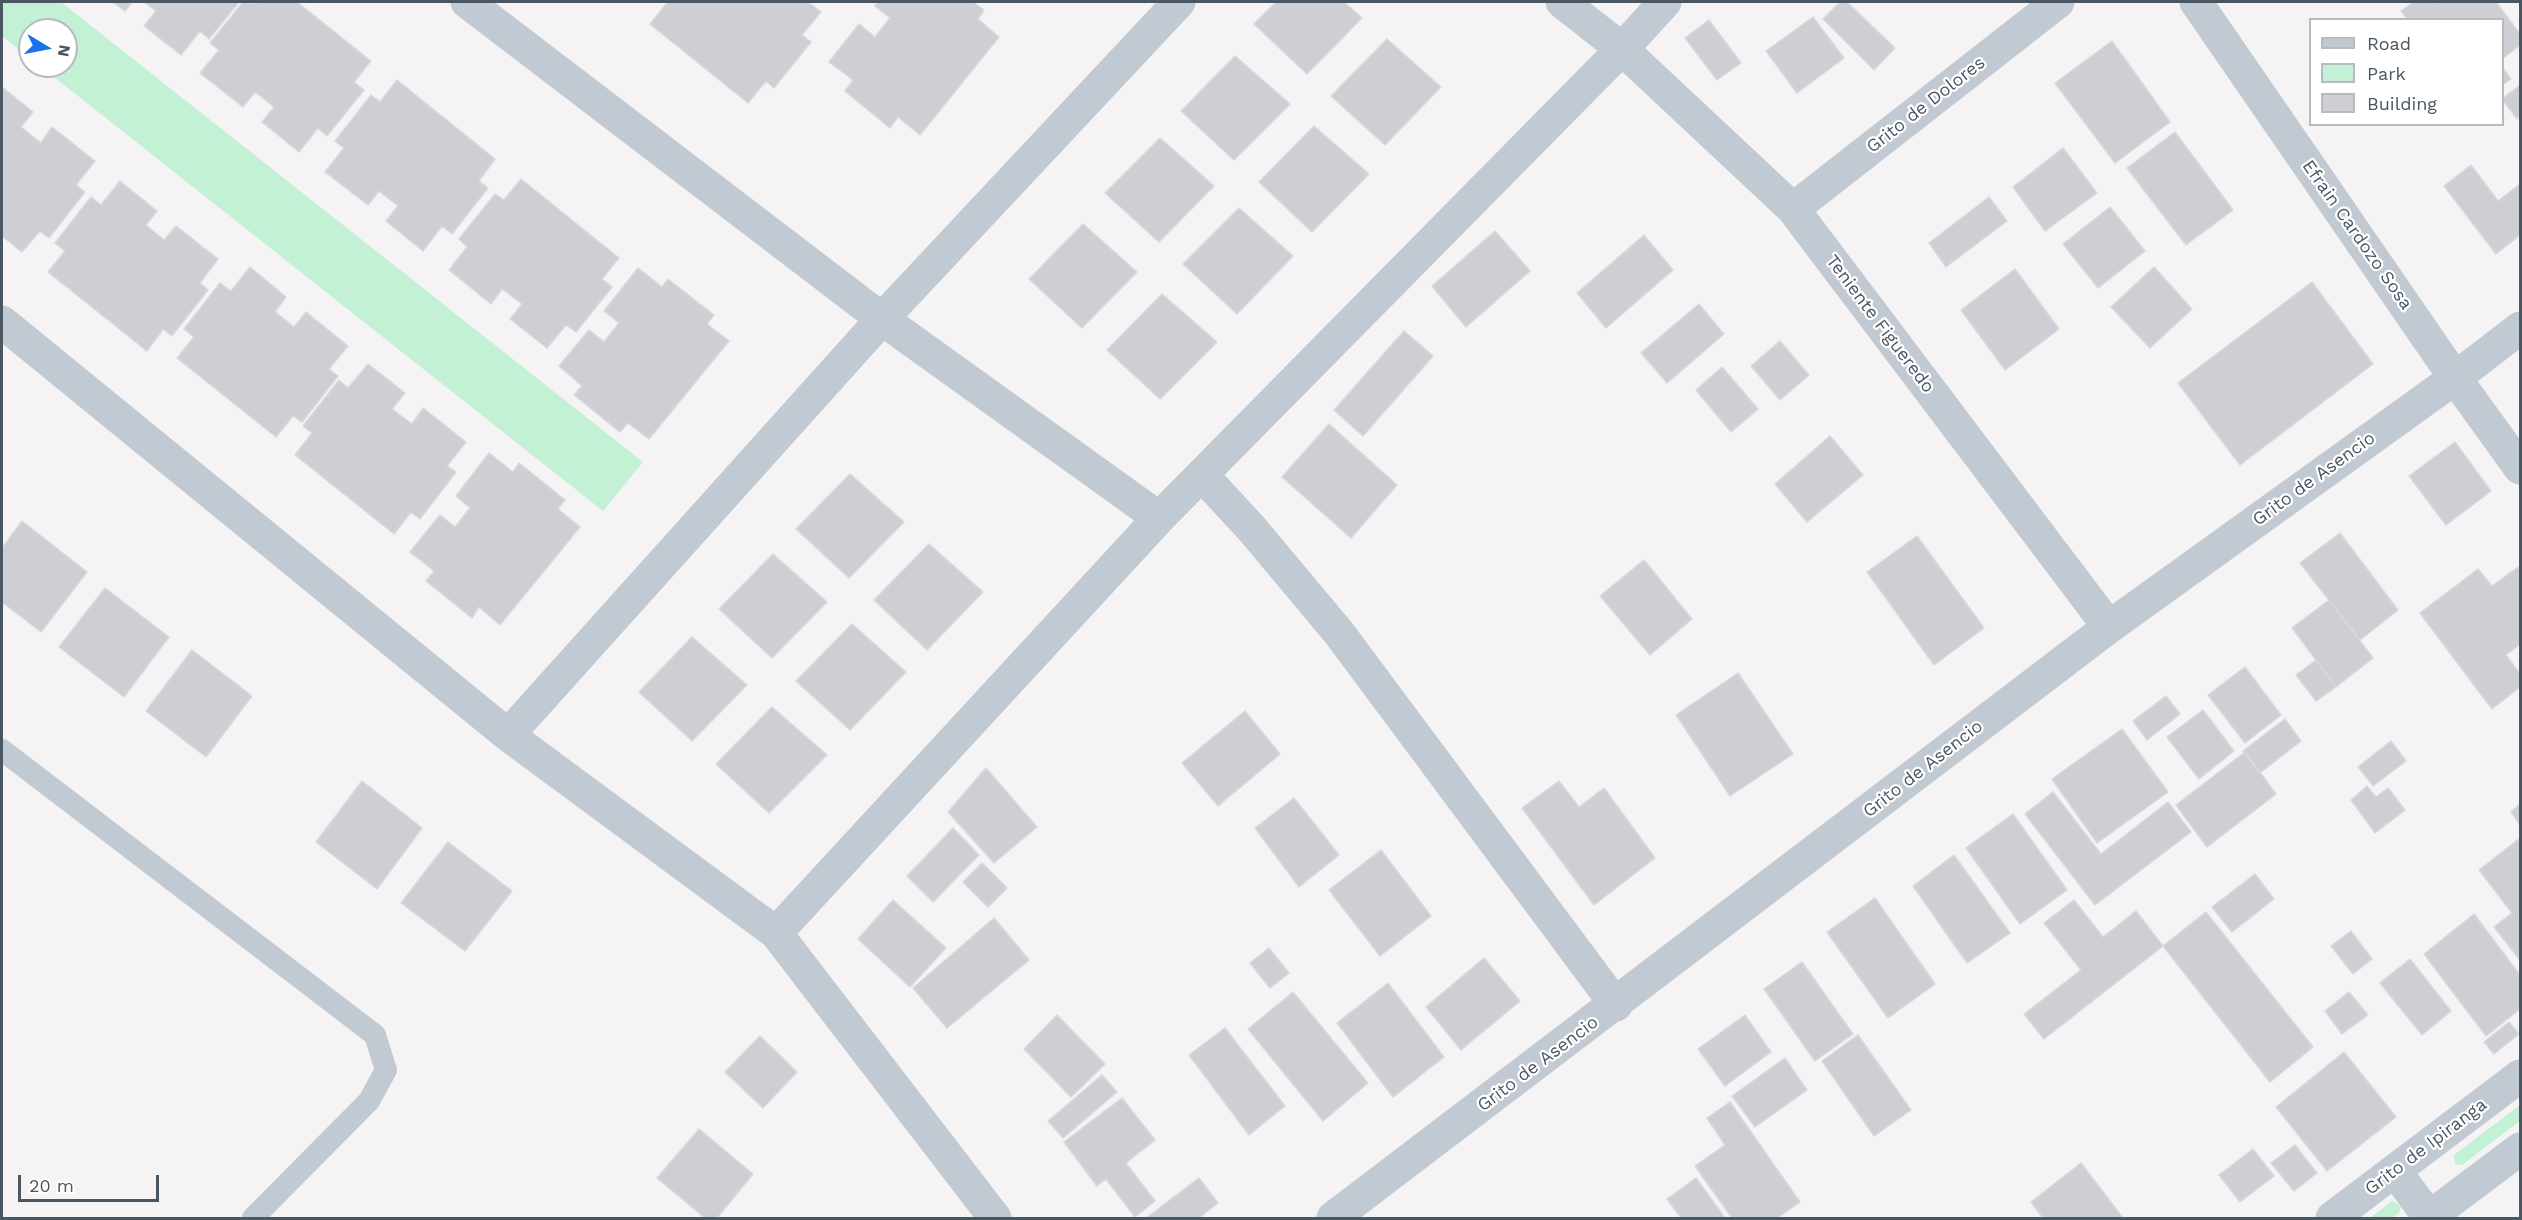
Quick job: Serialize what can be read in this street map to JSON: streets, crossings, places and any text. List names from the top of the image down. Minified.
{"streets":{"street":["Grito de Dolores","Efrain Cardozo Sosa","Teniente Figueredo","Grito de Asencio","Grito de Ipiranga"]},"crossings":[["Grito de Dolores","Teniente Figueredo"],["Efrain Cardozo Sosa","Grito de Asencio"],["Teniente Figueredo","Grito de Asencio"]],"legend":["Road","Park","Building"],"scale_bar":"20 m","north":"right"}
